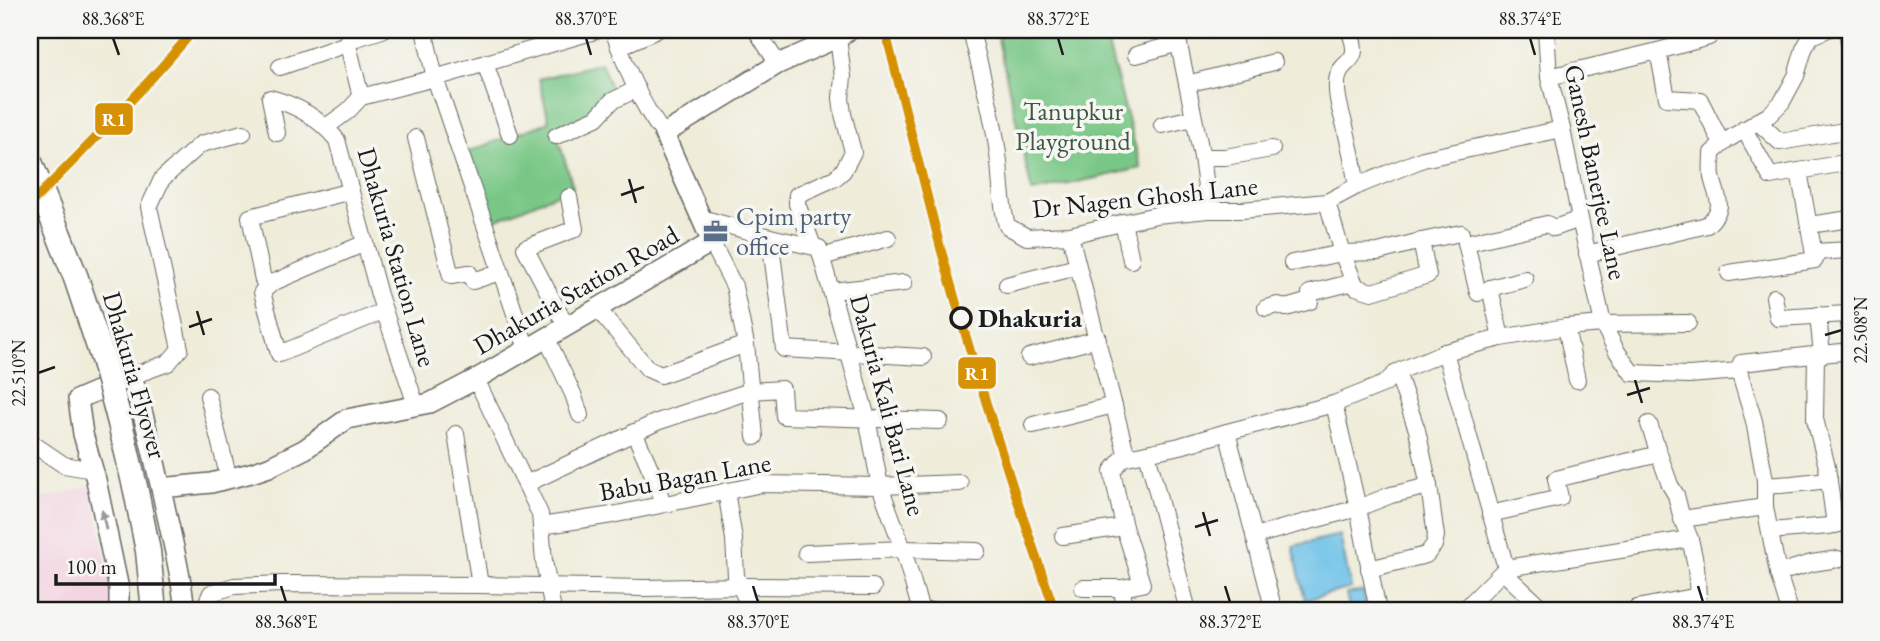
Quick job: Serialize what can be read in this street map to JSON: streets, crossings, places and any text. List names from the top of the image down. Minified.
{"streets":{"main road":["Dhakuria Flyover"],"street":["Ganesh Banerjee Lane","Dr Nagen Ghosh Lane","Dhakuria Station Lane","Dhakuria Station Road","Dakuria Kali Bari Lane","Babu Bagan Lane"]},"crossings":[["Ganesh Banerjee Lane","Dr Nagen Ghosh Lane"],["Dhakuria Station Lane","Dhakuria Station Road"],["Dakuria Kali Bari Lane","Babu Bagan Lane"]],"parks":["Tanupkur Playground"],"places":{"office":["Cpim party office"],"other":["Dhakuria"]},"lines":["transit line R1"],"scale_bar":"100 m","coordinates":["88.368°E","88.370°E","88.372°E","88.374°E","22.508°N","22.510°N"]}
